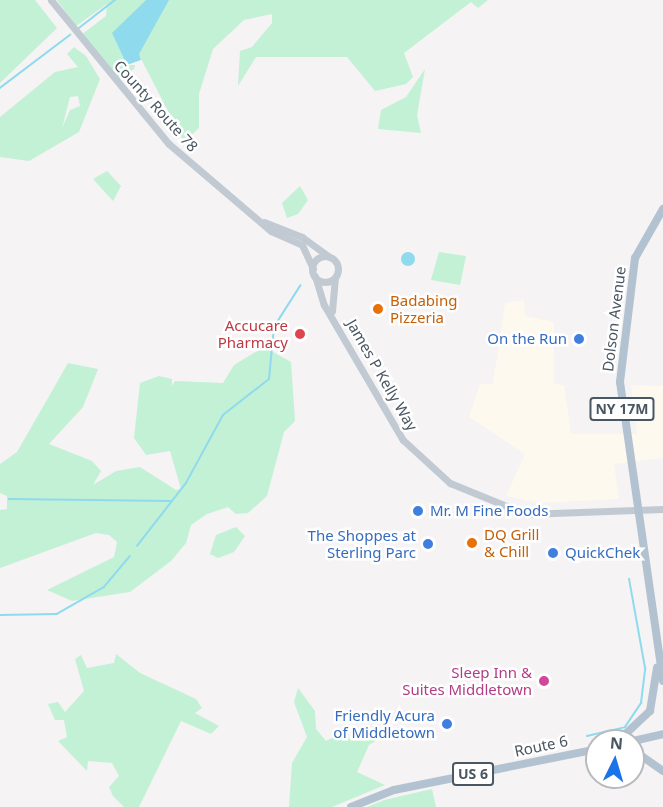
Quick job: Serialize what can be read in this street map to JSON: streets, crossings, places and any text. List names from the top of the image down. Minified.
{"streets":{"main road":["Dolson Avenue","NY 17M","Route 6","US 6"],"street":["County Route 78","James P Kelly Way"]},"crossings":[["County Route 78","James P Kelly Way"],["Dolson Avenue","James P Kelly Way"],["Dolson Avenue","NY 17M"],["James P Kelly Way","NY 17M"]],"places":["Badabing Pizzeria","Accucare Pharmacy","On the Run","Mr. M Fine Foods","DQ Grill & Chill","The Shoppes at Sterling Parc","QuickChek","Sleep Inn & Suites Middletown","Friendly Acura of Middletown"],"north":"top"}
